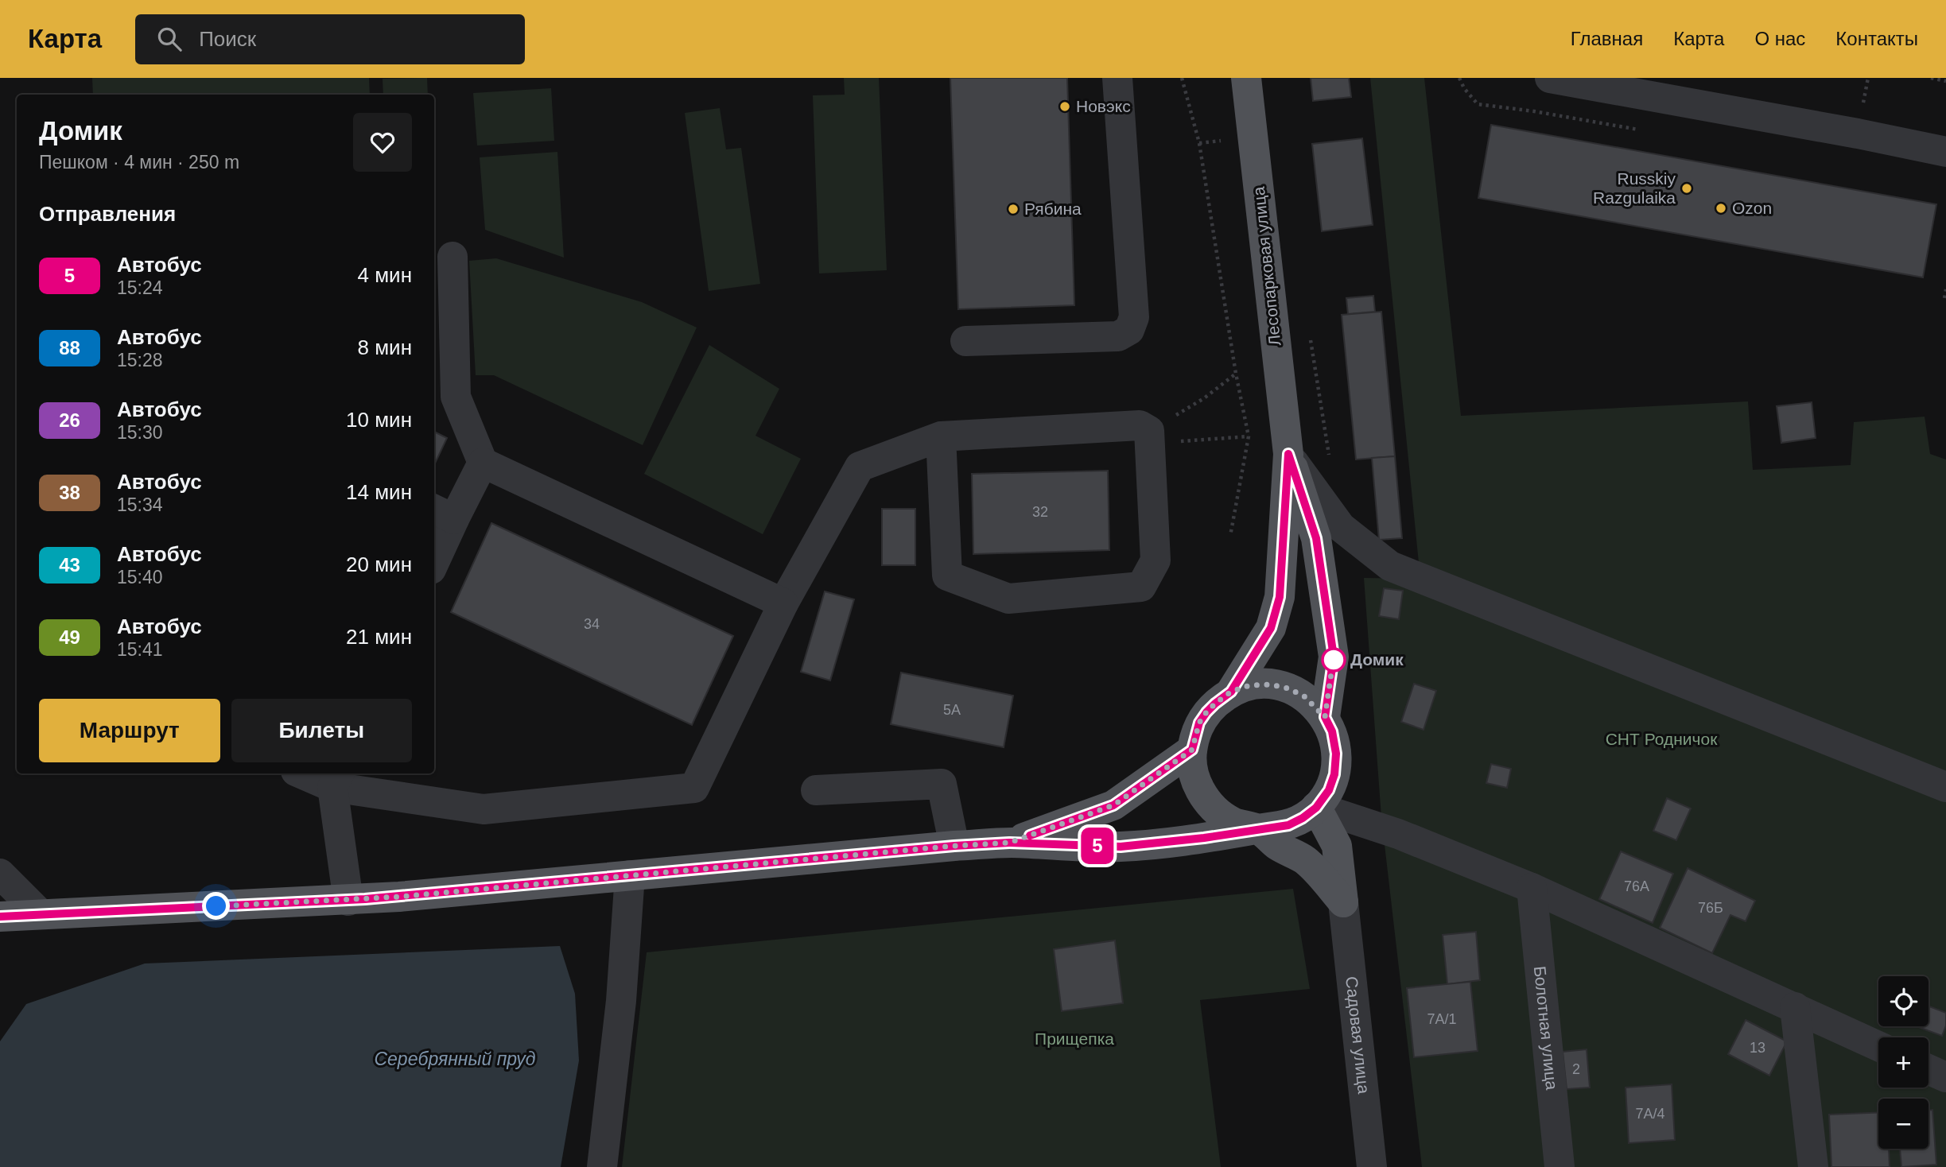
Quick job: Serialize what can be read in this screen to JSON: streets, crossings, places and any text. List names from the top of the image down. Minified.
{"streets":{"main road":["Лесопарковая улица"],"street":["Болотная улица","Садовая улица"]},"water":["Серебрянный пруд"],"parks":["СНТ Родничок","Прищепка"],"places":["Новэкс","Russkiy Razgulaika","Ozon","Рябина","Домик"],"lines":["bus line 5"],"house_numbers":["32","34","5А","76А","76Б","7А/1","13","2","7А/4"],"page":{"header":"Карта","search":"Поиск","nav":["Главная","Карта","О нас","Контакты"],"on_map":"5","heading":[["Домик","Пешком · 4 мин · 250 m"],"Отправления"],"list":[{"mark":"5","name":"Автобус","note":"15:24","value":"4 мин"},{"mark":"88","name":"Автобус","note":"15:28","value":"8 мин"},{"mark":"26","name":"Автобус","note":"15:30","value":"10 мин"},{"mark":"38","name":"Автобус","note":"15:34","value":"14 мин"},{"mark":"43","name":"Автобус","note":"15:40","value":"20 мин"},{"mark":"49","name":"Автобус","note":"15:41","value":"21 мин"}],"buttons":["Маршрут","Билеты"],"map_buttons":["+","−"]}}
